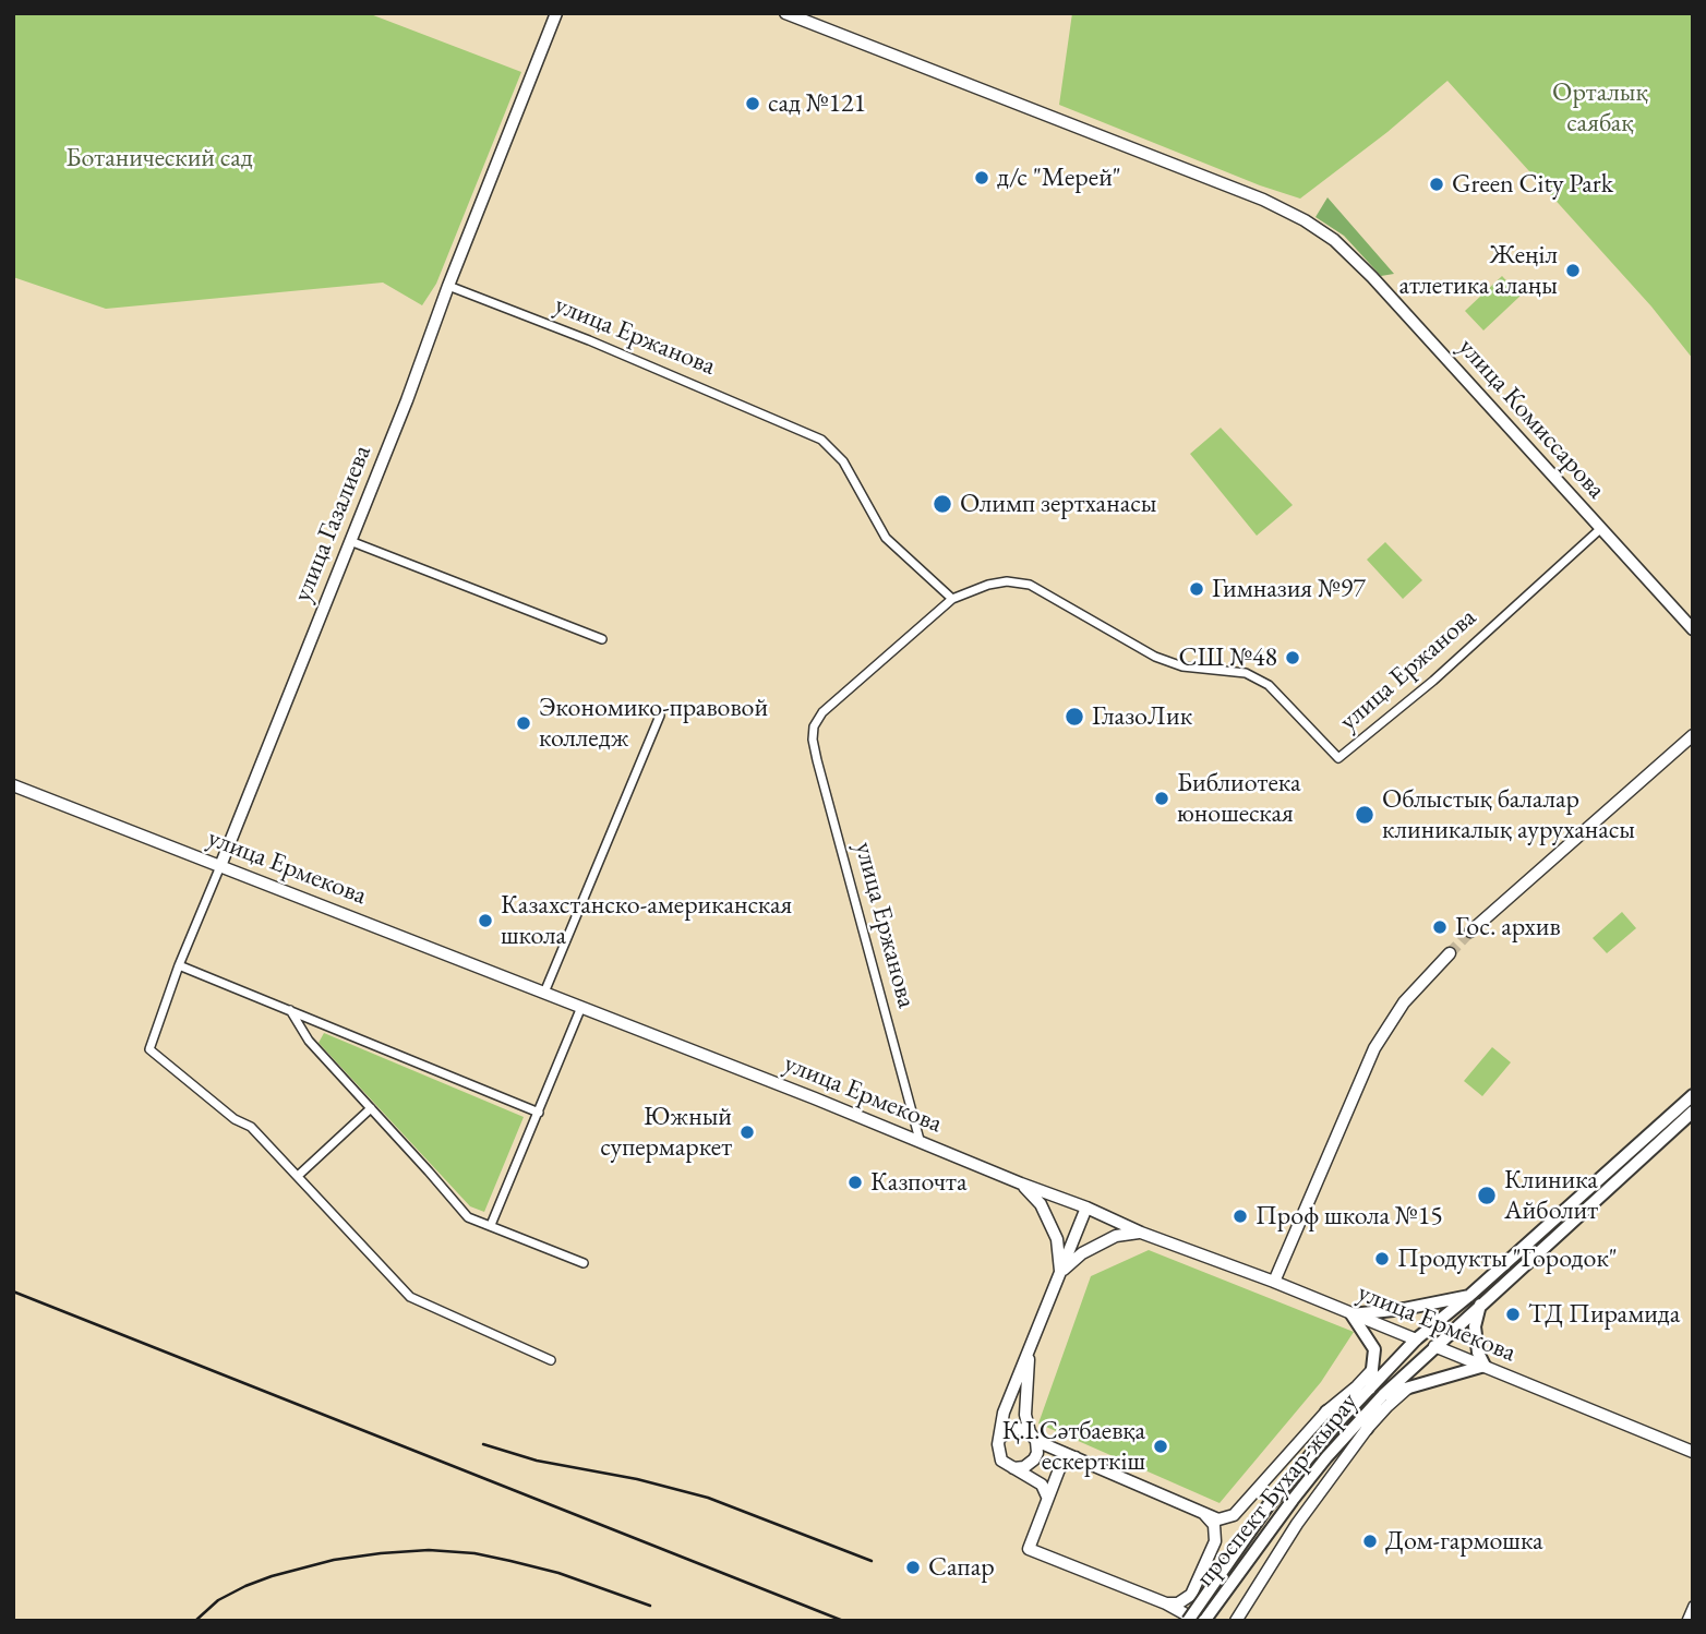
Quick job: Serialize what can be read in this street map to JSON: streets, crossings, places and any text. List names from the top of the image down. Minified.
{"streets":{"main road":["улица Комиссарова","улица Газалиева","улица Ермекова","проспект Бухар-жырау"],"street":["улица Ержанова"]},"crossings":[["улица Ержанова","улица Комиссарова"],["улица Ержанова","улица Газалиева"],["улица Ержанова","улица Ермекова"],["улица Газалиева","улица Ермекова"],["улица Ермекова","проспект Бухар-жырау"]],"parks":["Орталық саябақ","Ботанический сад"],"places":["сад №121","д/с \"Мерей\"","Green City Park","Жеңіл атлетика алаңы","Олимп зертханасы","Гимназия №97","СШ №48","ГлазоЛик","Экономико-правовой колледж","Библиотека юношеская","Облыстық балалар клиникалық ауруханасы","Казахстанско-американская школа","Гос. архив","Южный супермаркет","Казпочта","Клиника Айболит","Проф школа №15","Продукты \"Городок\"","ТД Пирамида","Қ.І.Сәтбаевқа ескерткіш","Дом-гармошка","Сапар"]}
